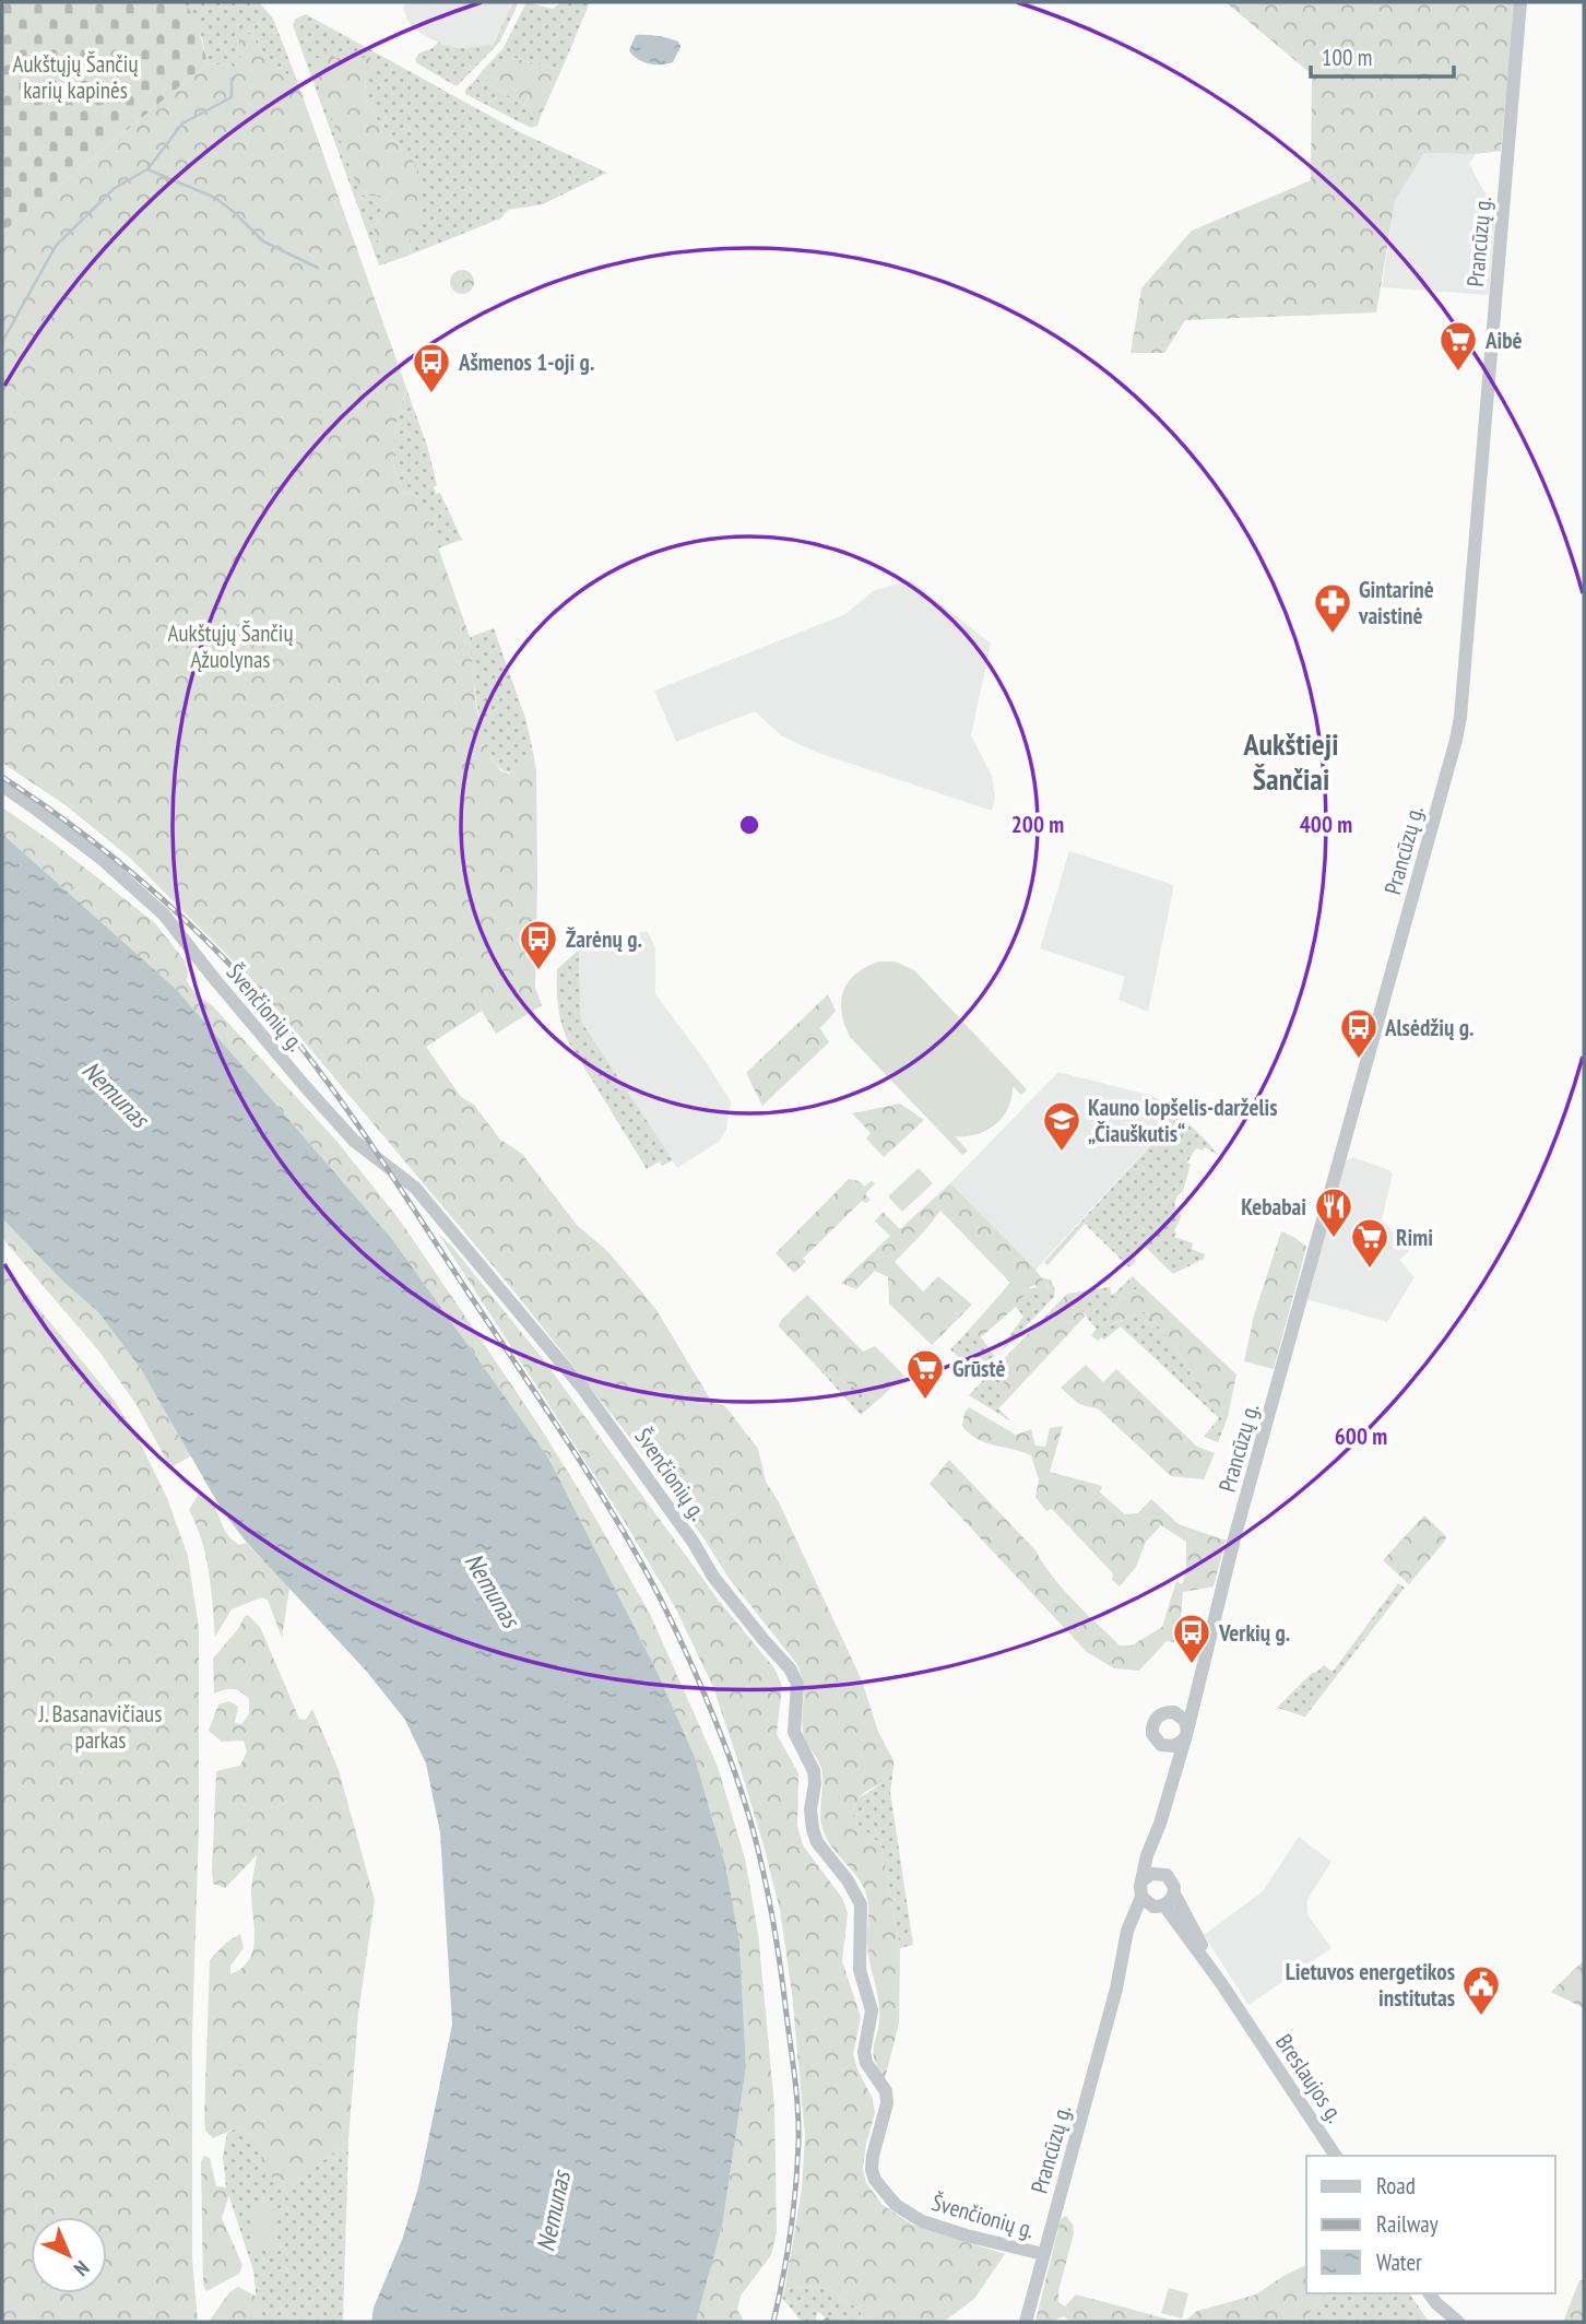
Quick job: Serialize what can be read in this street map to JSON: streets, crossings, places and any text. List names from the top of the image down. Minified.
{"streets":{"street":["Prancūzų g.","Švenčionių g.","Breslaujos g."]},"crossings":[["Prancūzų g.","Švenčionių g."],["Prancūzų g.","Breslaujos g."]],"districts":["Aukštieji Šančiai"],"water":["Nemunas"],"parks":["Aukštųjų Šančių karių kapinės","Aukštųjų Šančių Ąžuolynas","J. Basanavičiaus parkas"],"places":{"supermarket":["Aibė","Rimi","Grūstė"],"bus stop":["Ašmenos 1-oji g.","Žarėnų g.","Alsėdžių g.","Verkių g."],"pharmacy":["Gintarinė vaistinė"],"school or university":["Kauno lopšelis-darželis „Čiauškutis“"],"restaurant":["Kebabai"],"public building":["Lietuvos energetikos institutas"]},"legend":["Road","Railway","Water"],"scale_bar":"100 m","north":"bottom right","rings":["200 m","400 m","600 m"]}
